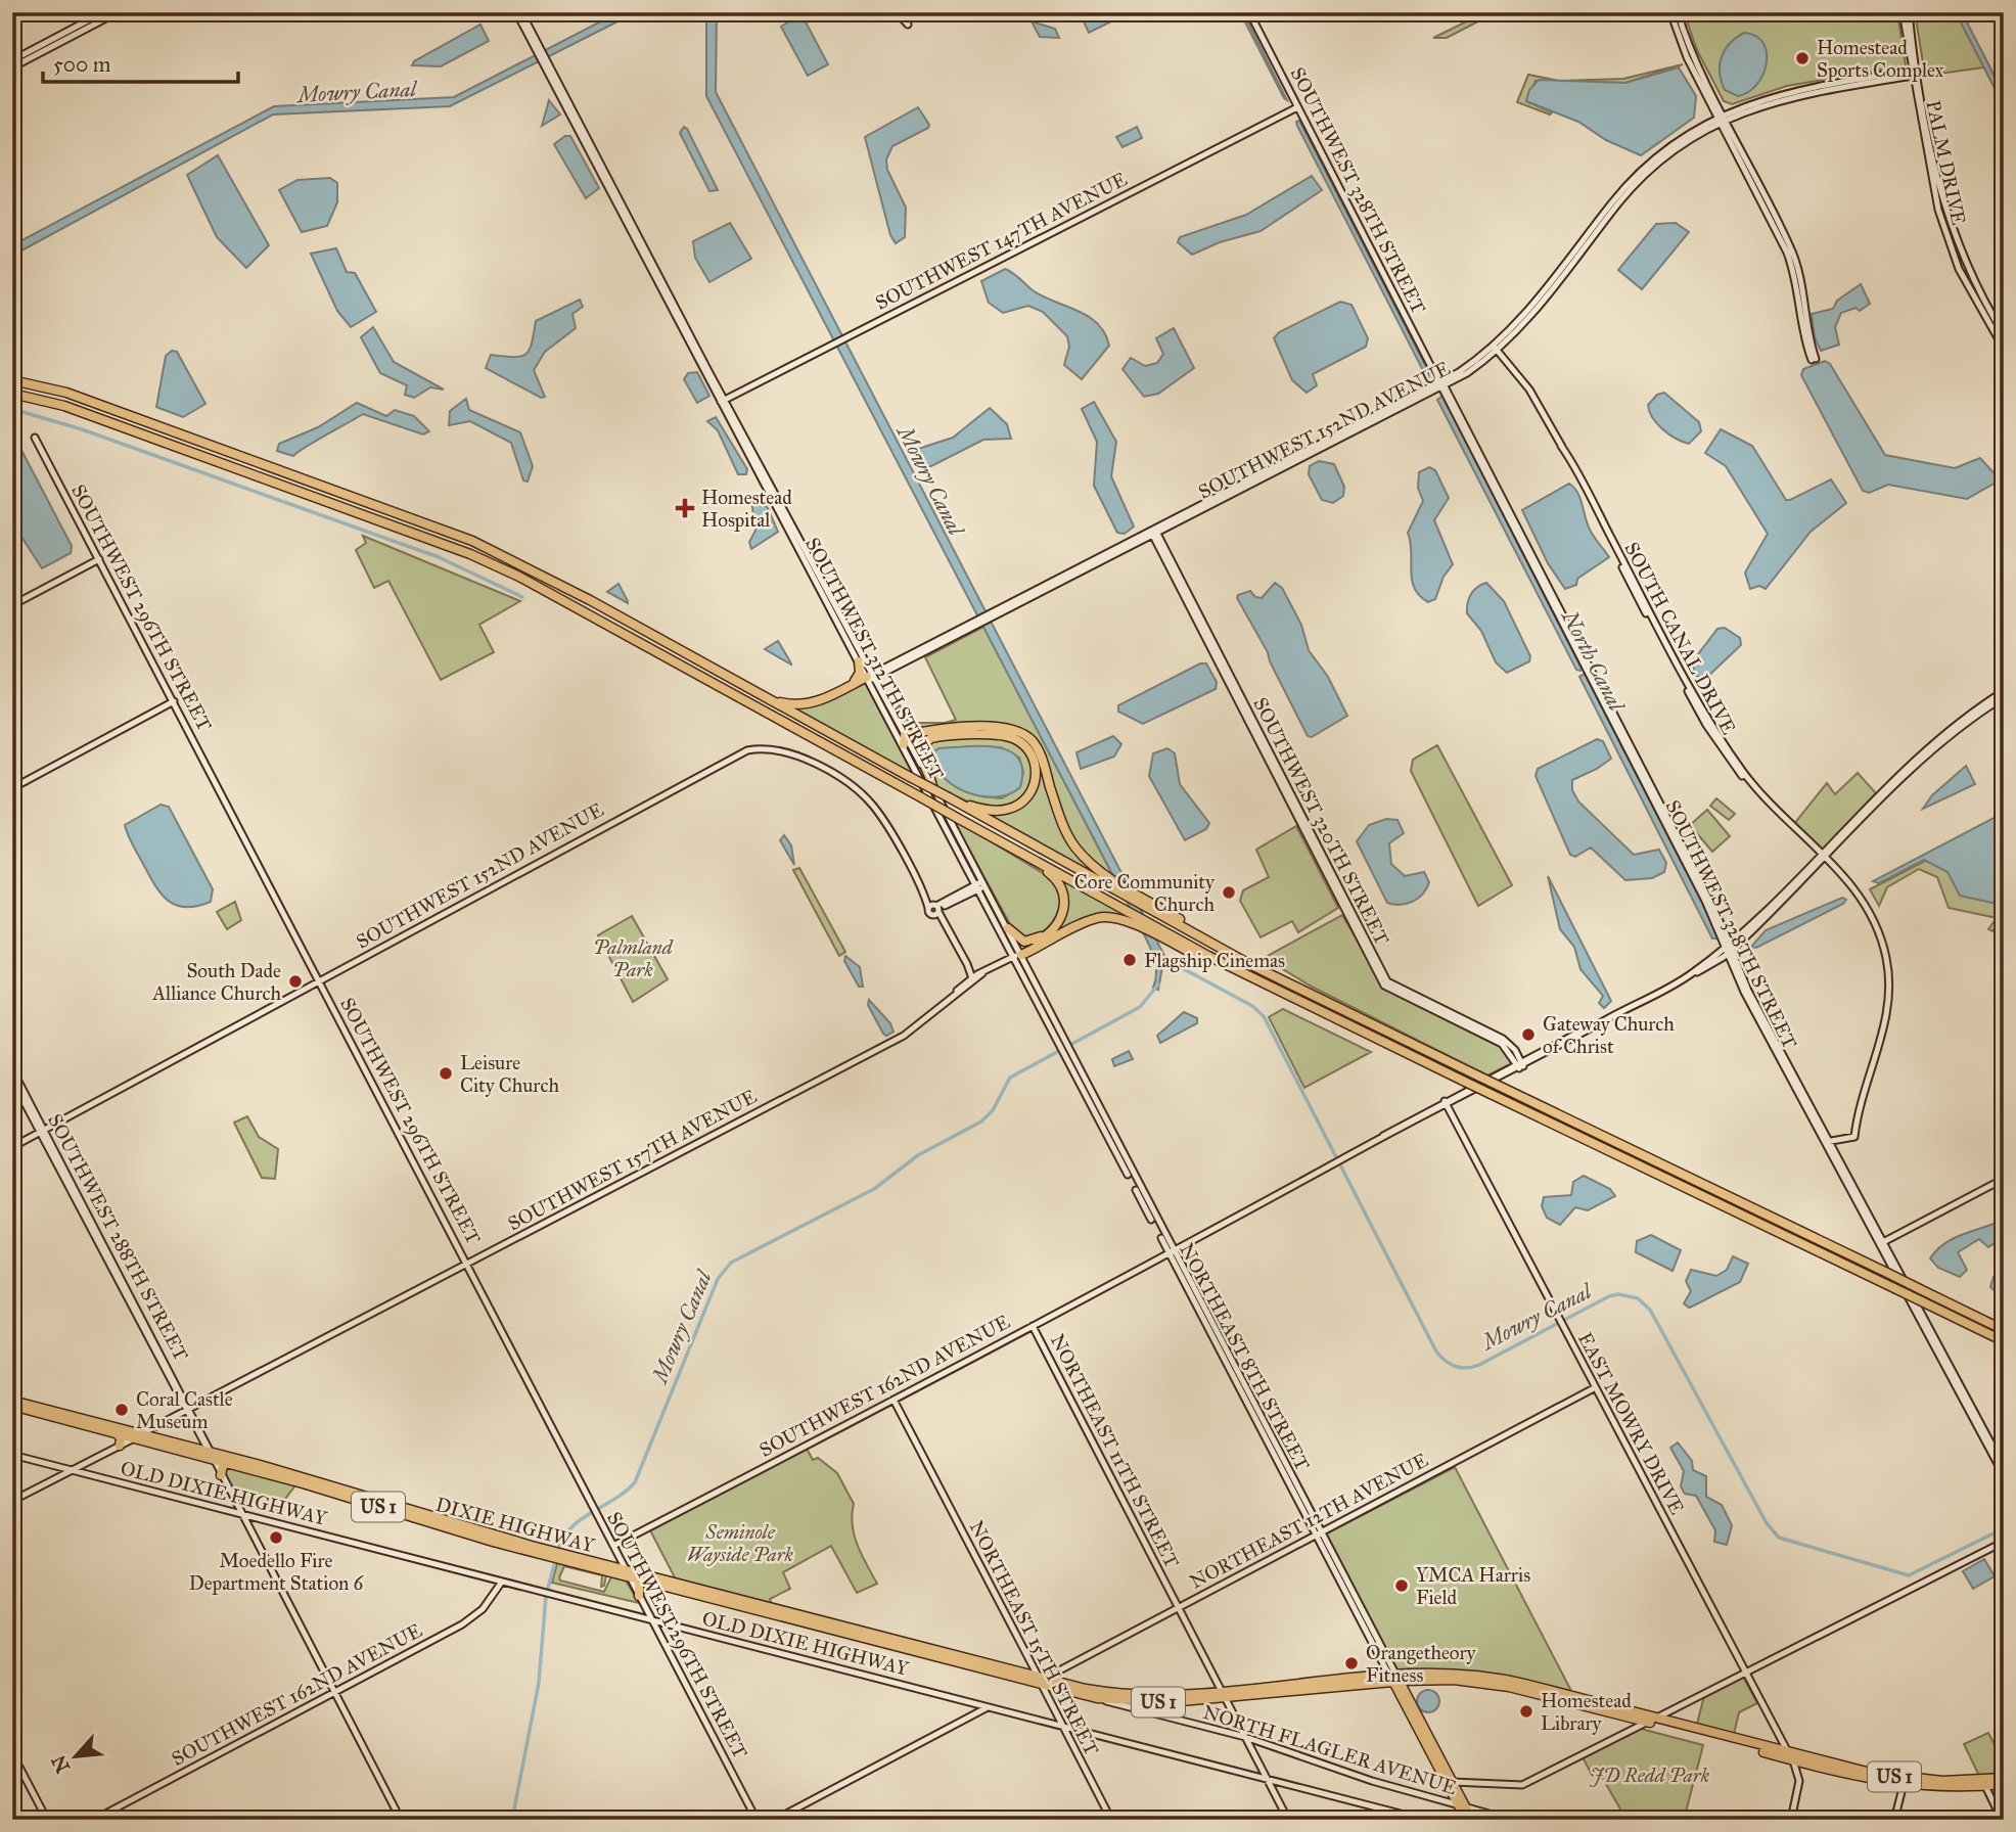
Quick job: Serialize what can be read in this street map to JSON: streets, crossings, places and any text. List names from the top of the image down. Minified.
{"streets":{"highway":["US 1","DIXIE HIGHWAY"],"street":["PALM DRIVE","SOUTHWEST 328TH STREET","SOUTHWEST 147TH AVENUE","SOUTHWEST 152ND AVENUE","SOUTHWEST 296TH STREET","SOUTH CANAL DRIVE","SOUTHWEST 312TH STREET","SOUTHWEST 320TH STREET","SOUTHWEST 157TH AVENUE","SOUTHWEST 288TH STREET","NORTHEAST 8TH STREET","SOUTHWEST 162ND AVENUE","EAST MOWRY DRIVE","NORTHEAST 11TH STREET","OLD DIXIE HIGHWAY","NORTHEAST 12TH AVENUE","NORTHEAST 15TH STREET","NORTH FLAGLER AVENUE"]},"crossings":[["PALM DRIVE","SOUTHWEST 152ND AVENUE"],["SOUTHWEST 328TH STREET","SOUTHWEST 147TH AVENUE"],["SOUTHWEST 328TH STREET","SOUTHWEST 152ND AVENUE"],["SOUTHWEST 328TH STREET","SOUTH CANAL DRIVE"],["SOUTHWEST 328TH STREET","SOUTHWEST 162ND AVENUE"],["SOUTHWEST 147TH AVENUE","SOUTHWEST 312TH STREET"],["SOUTHWEST 152ND AVENUE","SOUTHWEST 296TH STREET"],["SOUTHWEST 152ND AVENUE","SOUTH CANAL DRIVE"],["SOUTHWEST 152ND AVENUE","SOUTHWEST 312TH STREET"],["SOUTHWEST 152ND AVENUE","SOUTHWEST 320TH STREET"],["SOUTHWEST 152ND AVENUE","SOUTHWEST 157TH AVENUE"],["SOUTHWEST 152ND AVENUE","SOUTHWEST 288TH STREET"],["SOUTHWEST 296TH STREET","SOUTHWEST 157TH AVENUE"],["SOUTHWEST 296TH STREET","SOUTHWEST 162ND AVENUE"],["SOUTHWEST 296TH STREET","OLD DIXIE HIGHWAY"],["SOUTHWEST 296TH STREET","DIXIE HIGHWAY"],["SOUTHWEST 312TH STREET","SOUTHWEST 157TH AVENUE"],["SOUTHWEST 312TH STREET","NORTHEAST 8TH STREET"],["SOUTHWEST 320TH STREET","SOUTHWEST 162ND AVENUE"],["SOUTHWEST 157TH AVENUE","SOUTHWEST 288TH STREET"],["SOUTHWEST 157TH AVENUE","OLD DIXIE HIGHWAY"],["SOUTHWEST 157TH AVENUE","DIXIE HIGHWAY"],["SOUTHWEST 288TH STREET","SOUTHWEST 162ND AVENUE"],["SOUTHWEST 288TH STREET","OLD DIXIE HIGHWAY"],["SOUTHWEST 288TH STREET","DIXIE HIGHWAY"],["NORTHEAST 8TH STREET","SOUTHWEST 162ND AVENUE"],["NORTHEAST 8TH STREET","US 1"],["NORTHEAST 8TH STREET","NORTHEAST 12TH AVENUE"],["SOUTHWEST 162ND AVENUE","EAST MOWRY DRIVE"],["SOUTHWEST 162ND AVENUE","NORTHEAST 11TH STREET"],["SOUTHWEST 162ND AVENUE","OLD DIXIE HIGHWAY"],["SOUTHWEST 162ND AVENUE","NORTHEAST 15TH STREET"],["EAST MOWRY DRIVE","US 1"],["EAST MOWRY DRIVE","NORTHEAST 12TH AVENUE"],["NORTHEAST 11TH STREET","OLD DIXIE HIGHWAY"],["NORTHEAST 11TH STREET","US 1"],["NORTHEAST 11TH STREET","NORTHEAST 12TH AVENUE"],["NORTHEAST 11TH STREET","NORTH FLAGLER AVENUE"],["OLD DIXIE HIGHWAY","NORTHEAST 15TH STREET"],["US 1","NORTHEAST 12TH AVENUE"],["US 1","DIXIE HIGHWAY"],["US 1","NORTHEAST 15TH STREET"],["US 1","NORTH FLAGLER AVENUE"],["NORTHEAST 12TH AVENUE","NORTHEAST 15TH STREET"]],"water":["Mowry Canal","North Canal"],"parks":["Palmland Park","Seminole Wayside Park","JD Redd Park"],"places":{"other":["Homestead Sports Complex","Core Community Church","Flagship Cinemas","South Dade Alliance Church","Gateway Church of Christ","Leisure City Church","Coral Castle Museum","Moedello Fire Department Station 6","YMCA Harris Field","Orangetheory Fitness","Homestead Library"],"health":["Homestead Hospital"]},"scale_bar":"500 m","north":"bottom left"}
